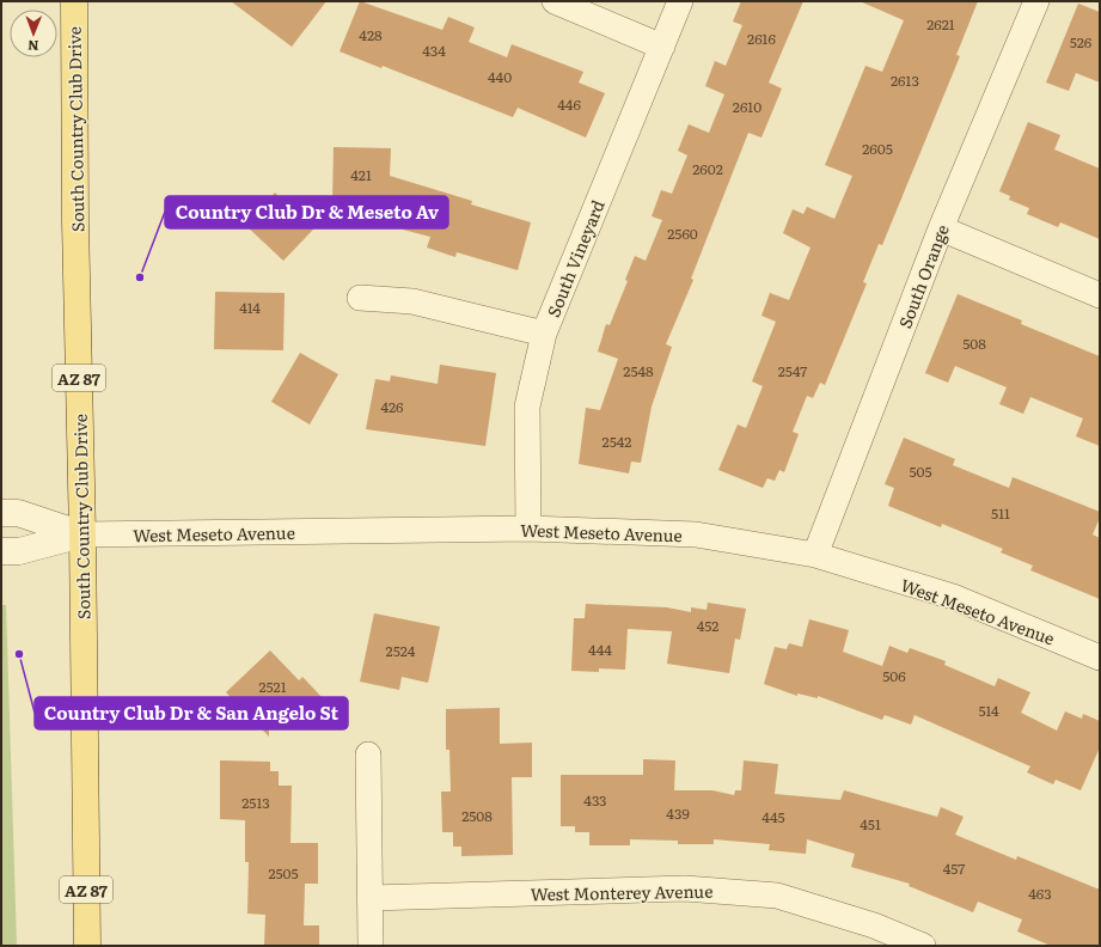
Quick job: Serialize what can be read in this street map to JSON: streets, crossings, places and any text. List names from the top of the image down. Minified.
{"streets":{"main road":["South Country Club Drive","AZ 87"],"street":["South Vineyard","South Orange","West Meseto Avenue","West Monterey Avenue"]},"crossings":[["South Country Club Drive","West Meseto Avenue"],["South Vineyard","West Meseto Avenue"],["South Orange","West Meseto Avenue"]],"places":["Country Club Dr & Meseto Av","Country Club Dr & San Angelo St"],"house_numbers":["2621","428","2616","526","434","440","2613","446","2610","2605","2602","421","2560","414","508","2548","2547","426","2542","505","511","452","444","2524","506","2521","514","433","2513","439","2508","445","451","457","2505","463"],"north":"bottom"}
